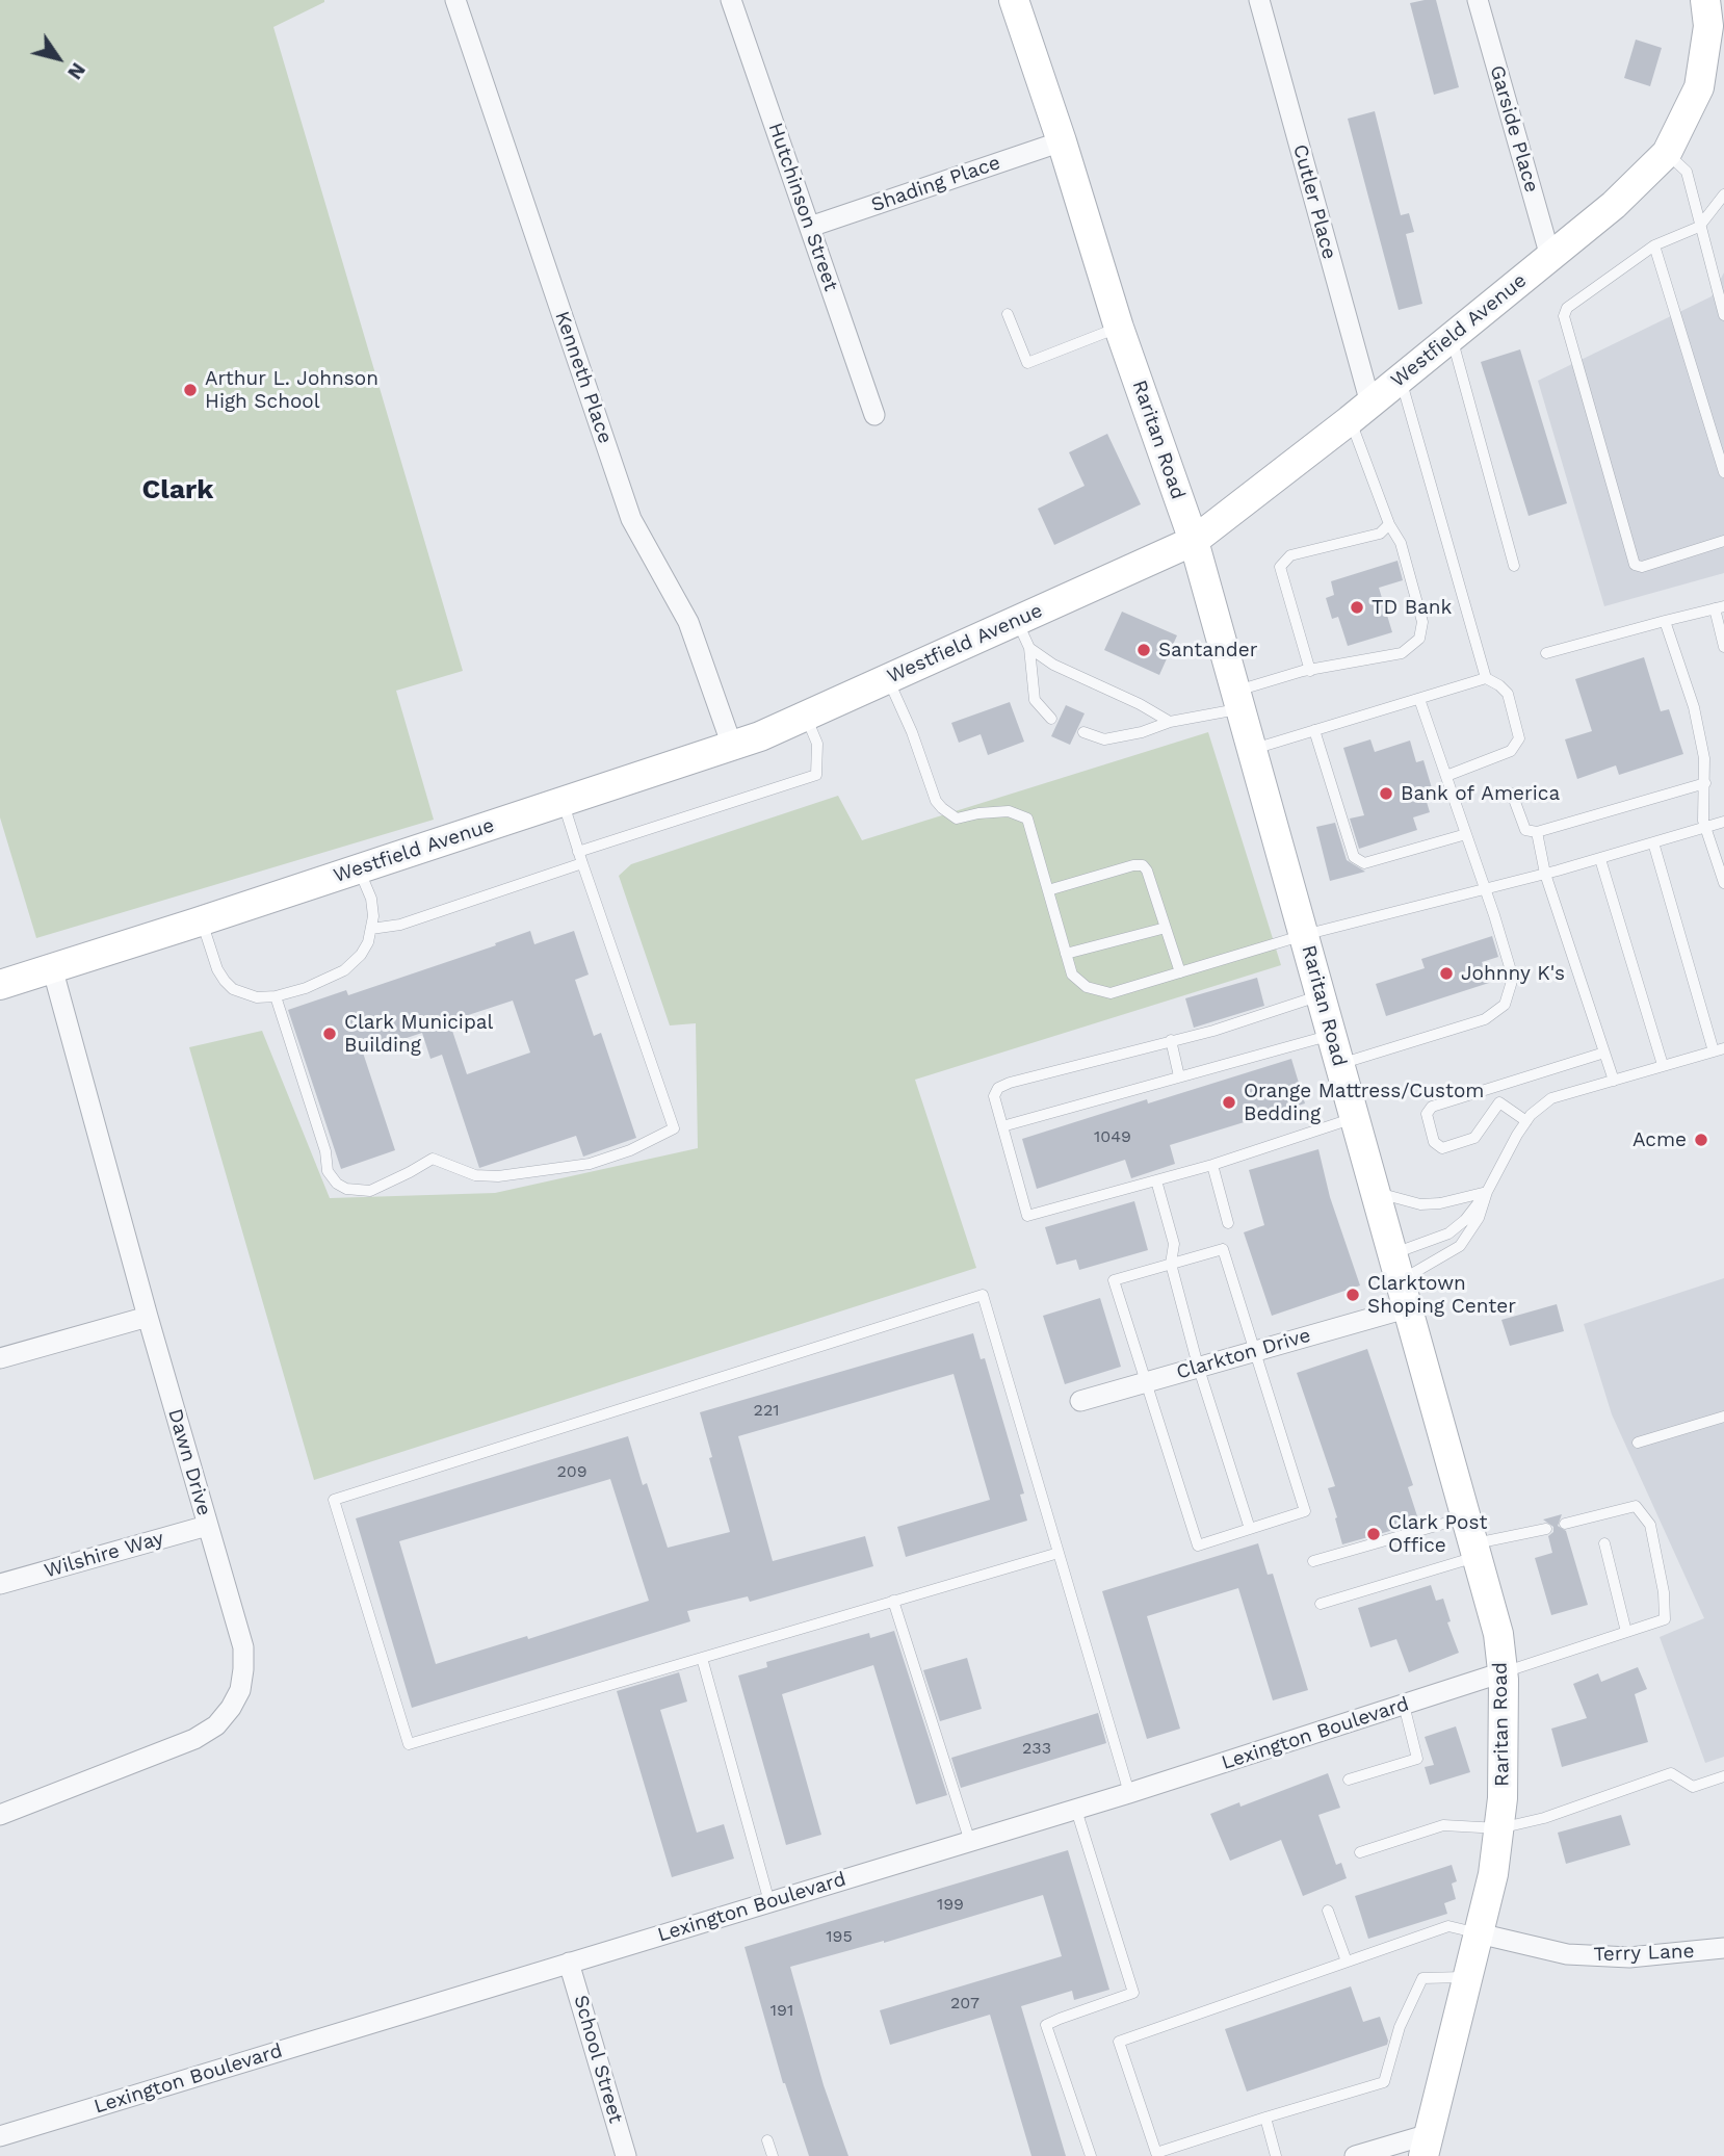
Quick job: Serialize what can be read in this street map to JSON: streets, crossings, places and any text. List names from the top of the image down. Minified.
{"streets":{"main road":["Westfield Avenue","Raritan Road"],"street":["Garside Place","Shading Place","Cutler Place","Hutchinson Street","Kenneth Place","Clarkton Drive","Dawn Drive","Wilshire Way","Lexington Boulevard","Terry Lane","School Street"]},"crossings":[["Garside Place","Westfield Avenue"],["Shading Place","Hutchinson Street"],["Shading Place","Raritan Road"],["Cutler Place","Westfield Avenue"],["Westfield Avenue","Kenneth Place"],["Westfield Avenue","Raritan Road"],["Westfield Avenue","Dawn Drive"],["Raritan Road","Clarkton Drive"],["Raritan Road","Lexington Boulevard"],["Raritan Road","Terry Lane"],["Dawn Drive","Wilshire Way"],["Lexington Boulevard","School Street"]],"districts":["Clark"],"places":["Arthur L. Johnson High School","TD Bank","Santander","Bank of America","Johnny K's","Clark Municipal Building","Orange Mattress/Custom Bedding","Acme","Clarktown Shoping Center","Clark Post Office"],"house_numbers":["1049","221","209","233","199","195","207","191"],"north":"bottom right"}
